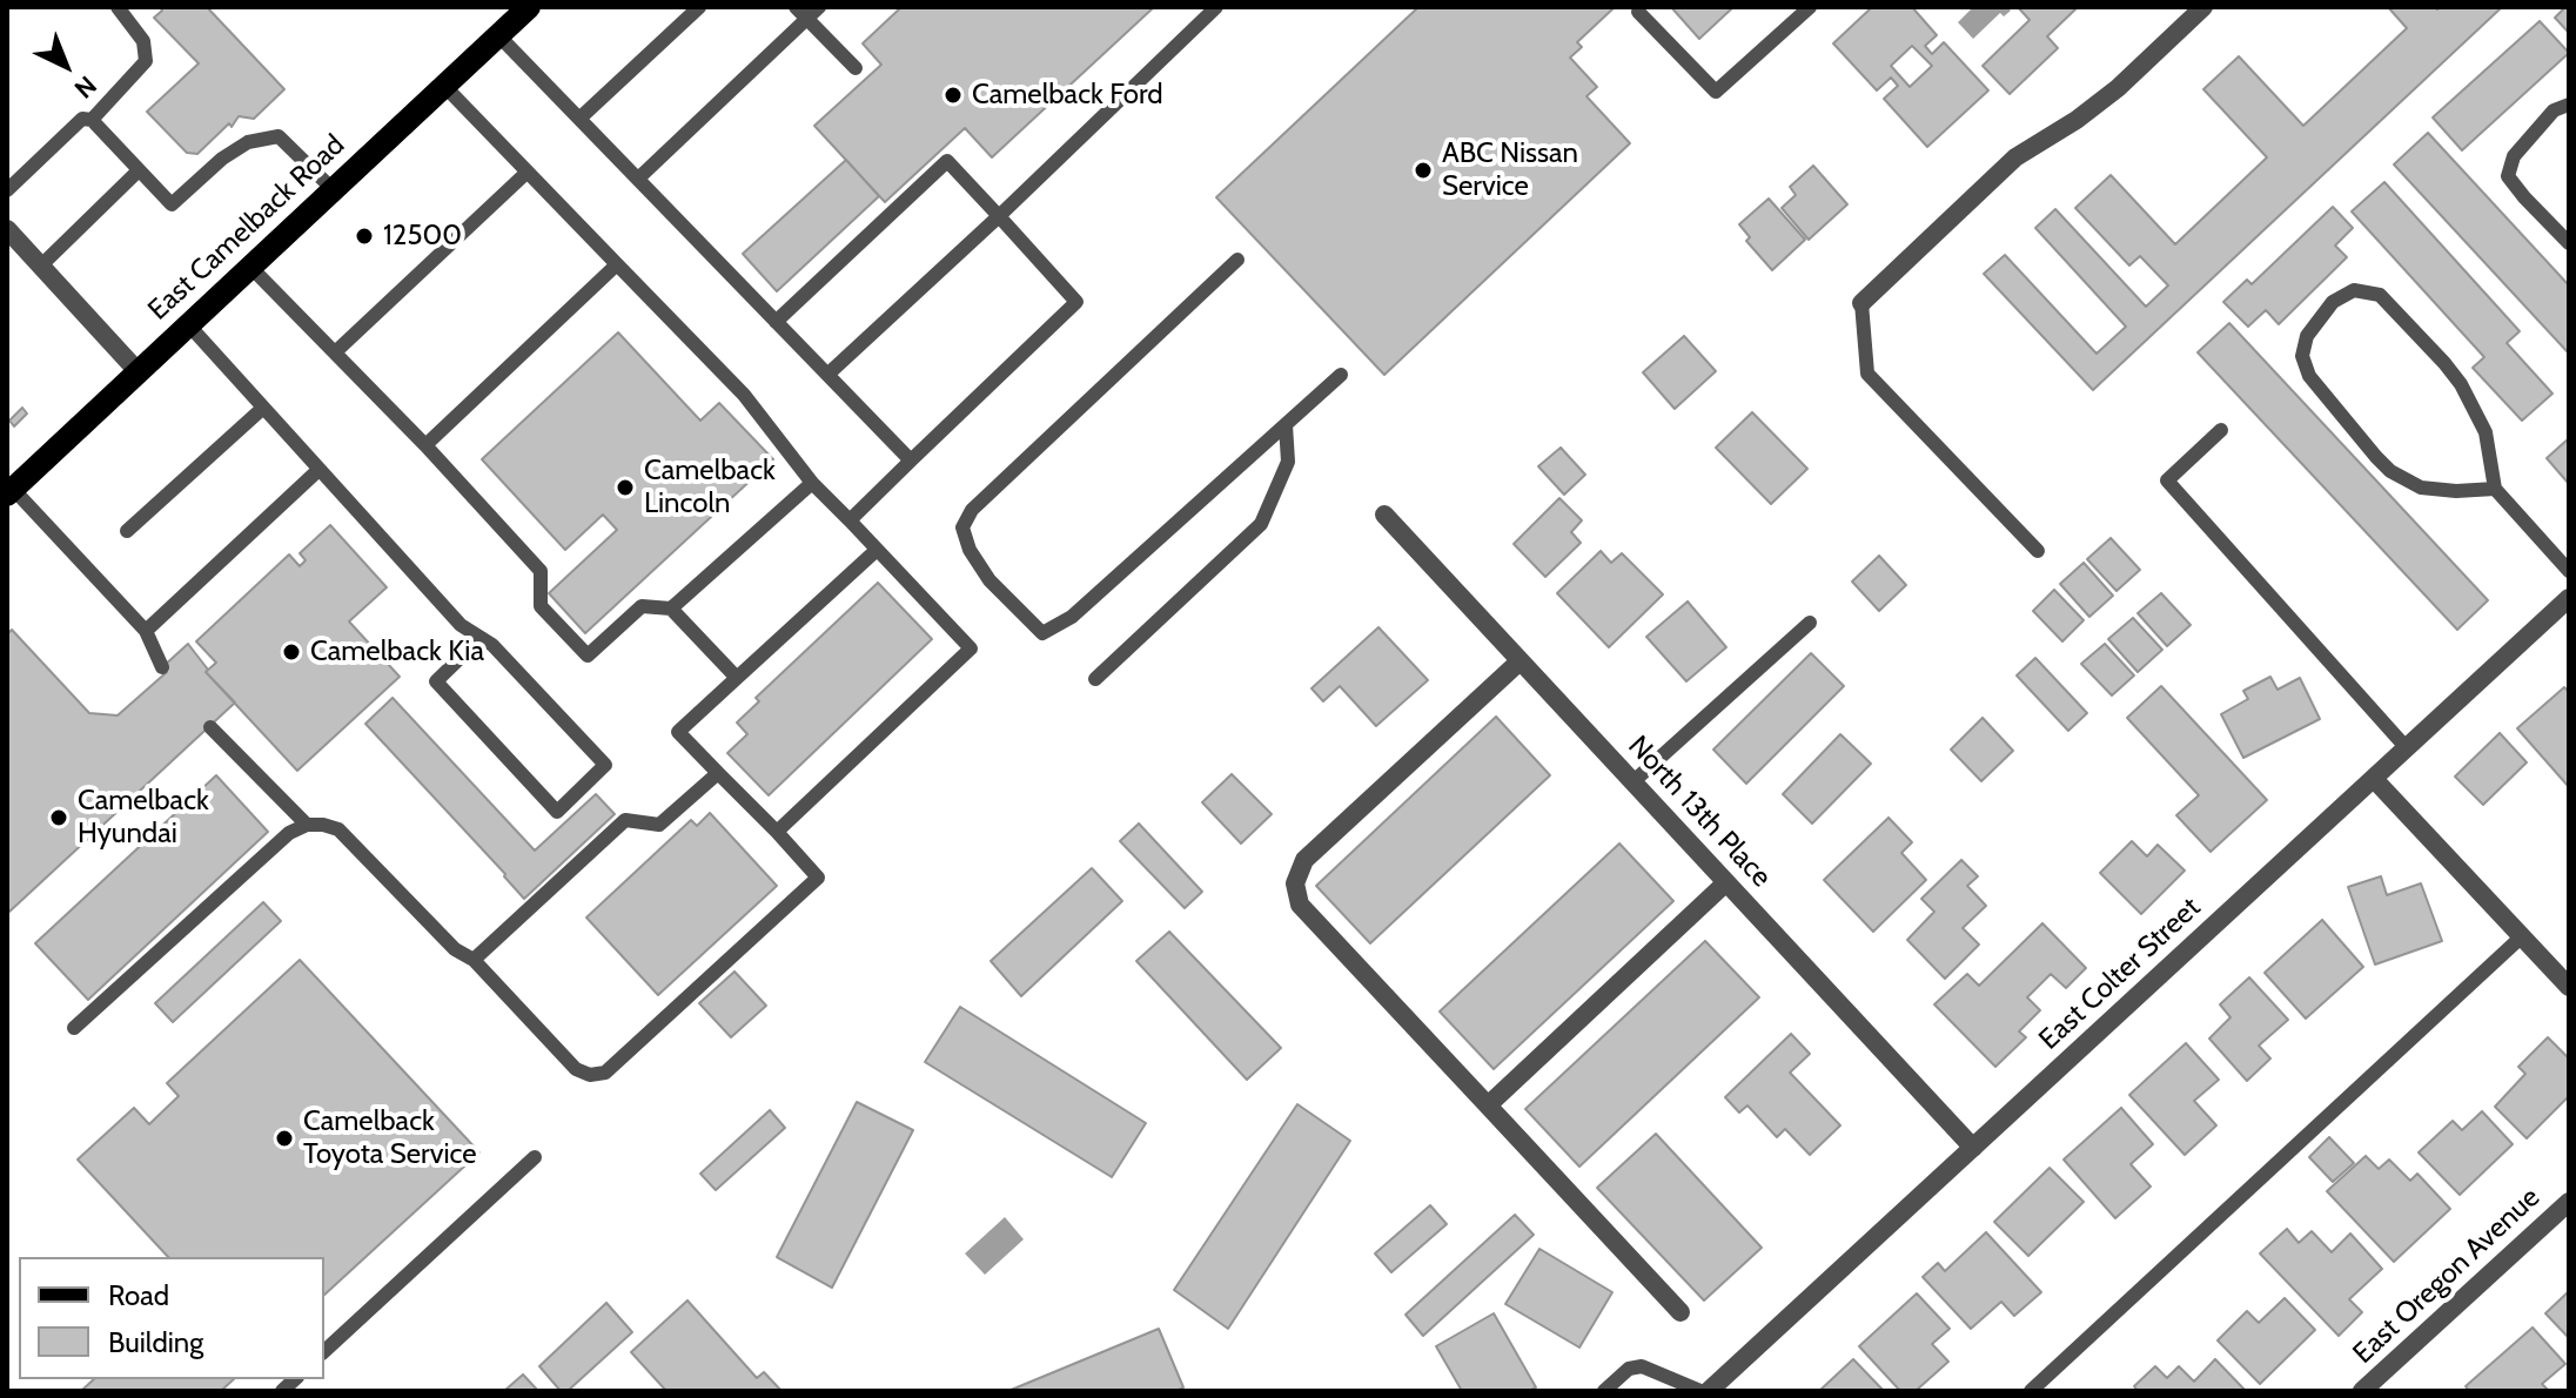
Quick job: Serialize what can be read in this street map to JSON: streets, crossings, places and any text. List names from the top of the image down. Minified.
{"streets":{"main road":["East Camelback Road"],"street":["North 13th Place","East Colter Street","East Oregon Avenue"]},"crossings":[["North 13th Place","East Colter Street"]],"places":["Camelback Ford","ABC Nissan Service","12500","Camelback Lincoln","Camelback Kia","Camelback Hyundai","Camelback Toyota Service"],"legend":["Road","Building"],"north":"bottom right"}
